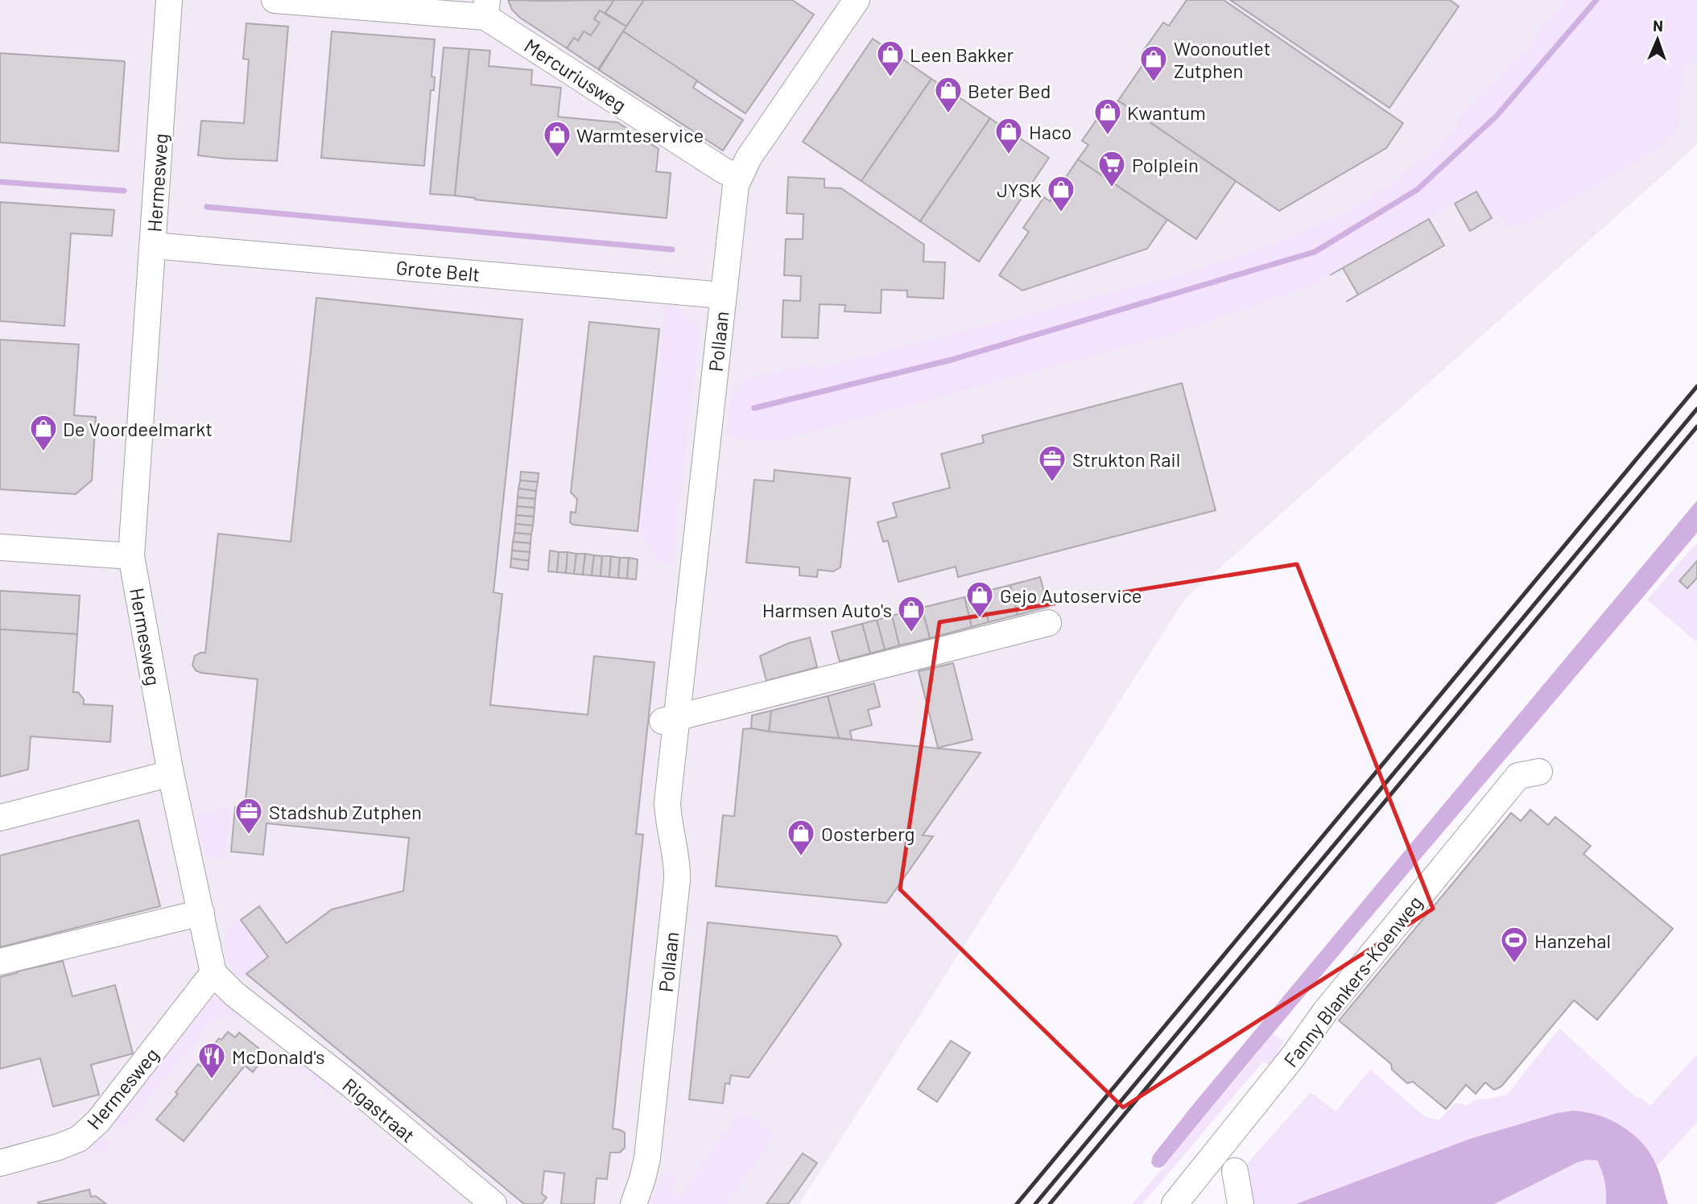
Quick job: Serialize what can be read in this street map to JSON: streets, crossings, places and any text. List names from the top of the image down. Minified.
{"streets":{"street":["Mercuriusweg","Hermesweg","Grote Belt","Pollaan","Fanny Blankers-Koenweg","Rigastraat"]},"crossings":[["Mercuriusweg","Pollaan"],["Hermesweg","Grote Belt"],["Hermesweg","Rigastraat"],["Grote Belt","Pollaan"]],"places":{"shop":["Leen Bakker","Woonoutlet Zutphen","Beter Bed","Kwantum","Haco","Warmteservice","JYSK","De Voordeelmarkt","Gejo Autoservice","Harmsen Auto's","Oosterberg"],"supermarket":["Polplein"],"office":["Strukton Rail","Stadshub Zutphen"],"sports":["Hanzehal"],"restaurant":["McDonald's"]},"north":"top"}
